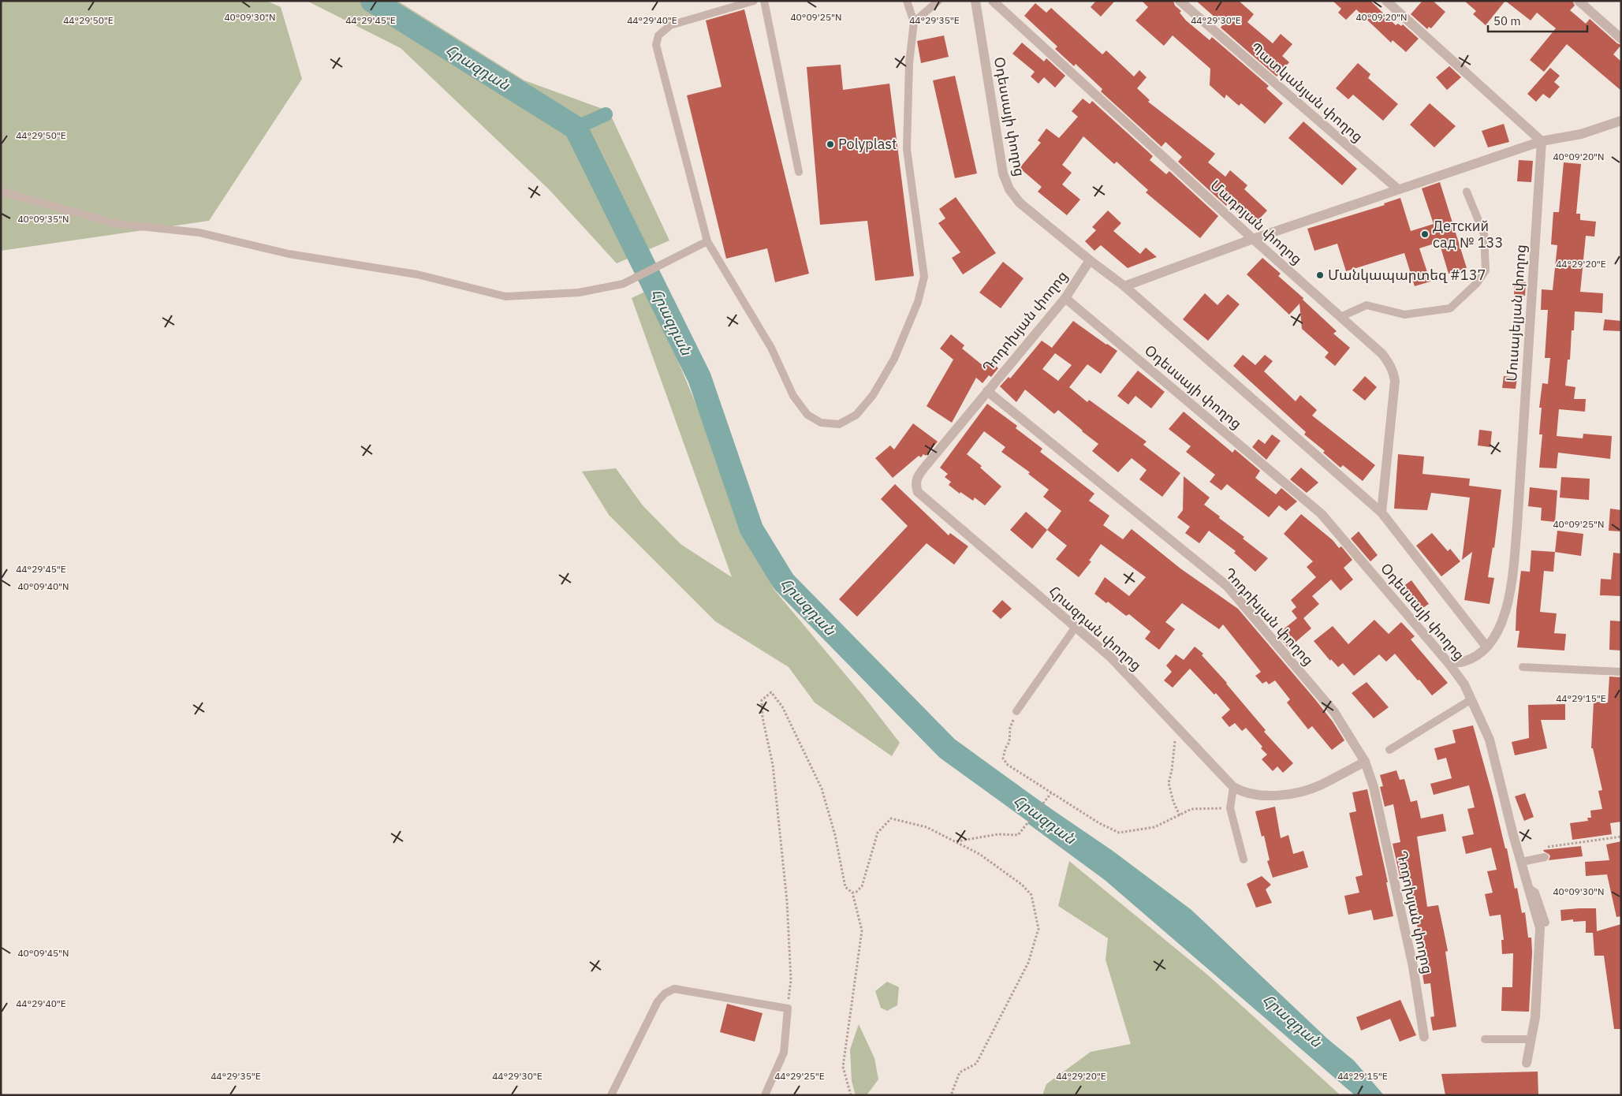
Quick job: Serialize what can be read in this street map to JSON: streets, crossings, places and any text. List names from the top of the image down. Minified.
{"streets":{"street":["Պատկանյան փողոց","Օդեսսայի փողոց","Մադոյան փողոց","Մուսայելյան փողոց","Դոդոխյան փողոց","Հրազդան փողոց"]},"crossings":[["Օդեսսայի փողոց","Մադոյան փողոց"],["Օդեսսայի փողոց","Մուսայելյան փողոց"],["Օդեսսայի փողոց","Դոդոխյան փողոց"],["Դոդոխյան փողոց","Հրազդան փողոց"]],"water":["Հրազդան"],"places":["Polyplast","Детский сад № 133","Մանկապարտեզ #137"],"scale_bar":"50 m","coordinates":["40°09'20\"N","40°09'30\"N","40°09'25\"N","44°29'40\"E","44°29'50\"E","44°29'45\"E","44°29'35\"E","44°29'30\"E","40°09'35\"N","44°29'20\"E","40°09'40\"N","44°29'15\"E","40°09'45\"N","44°29'25\"E"]}
